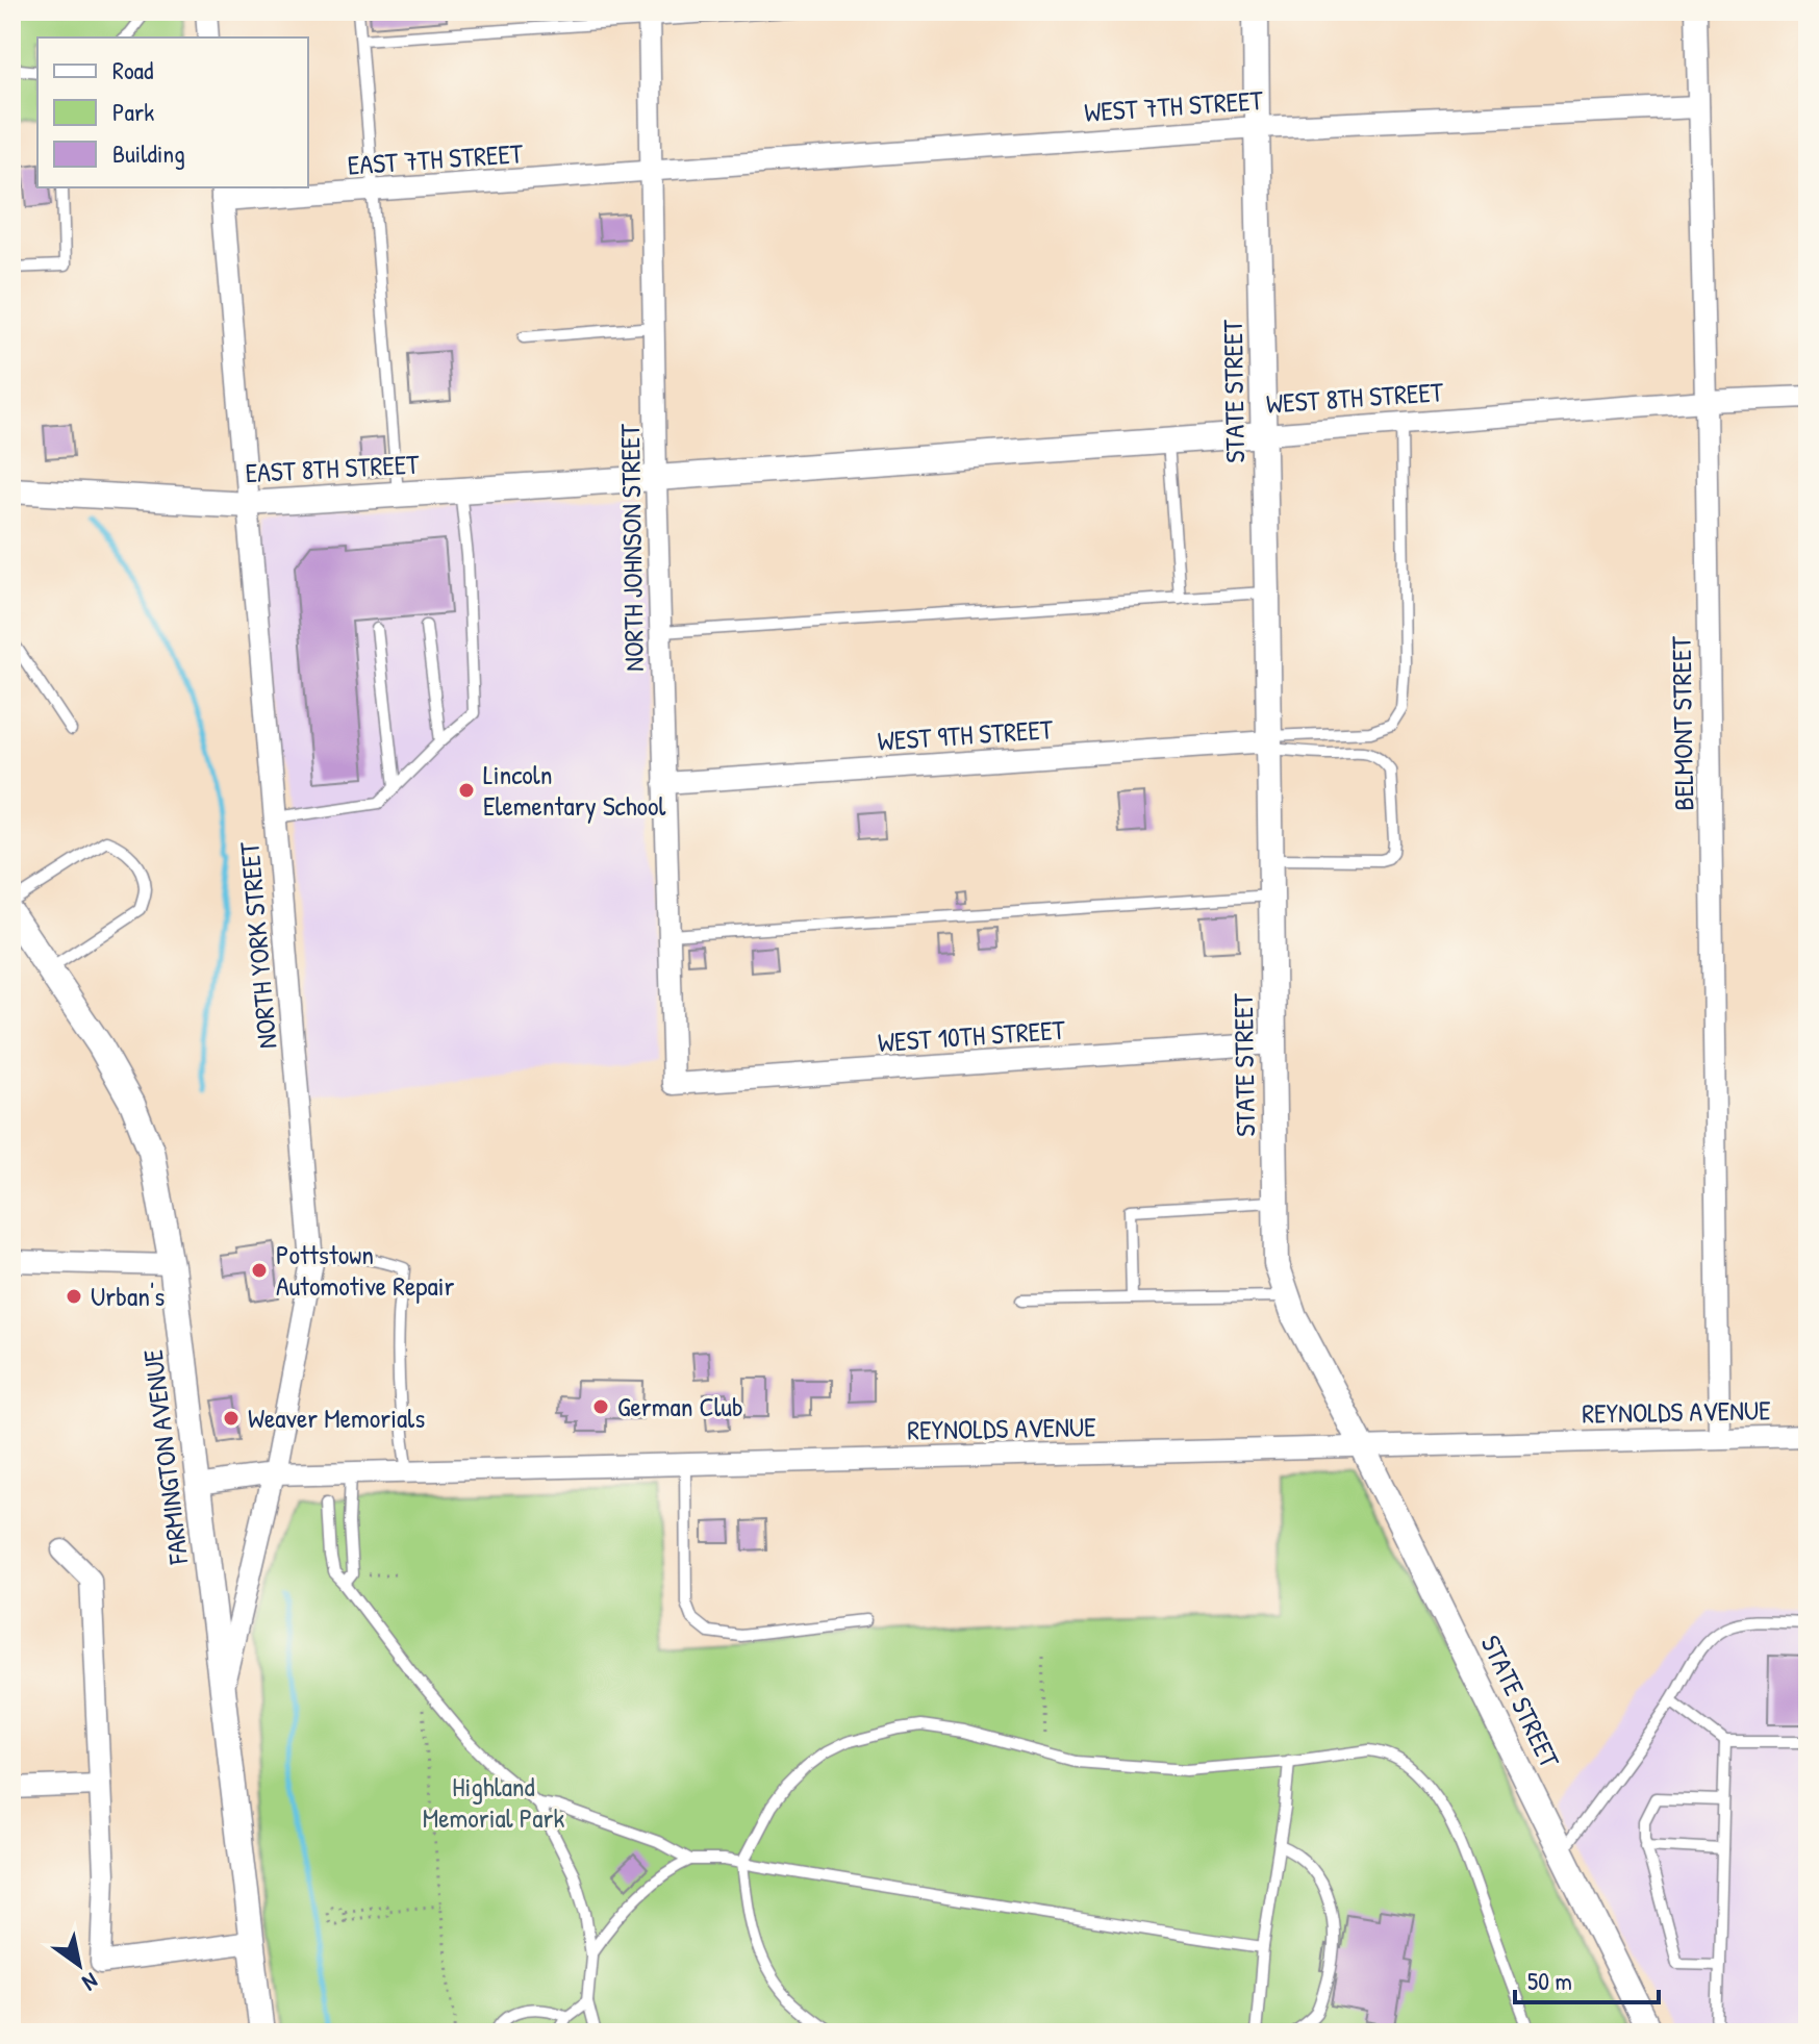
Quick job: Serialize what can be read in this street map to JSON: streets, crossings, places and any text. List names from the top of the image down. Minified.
{"streets":{"street":["WEST 7TH STREET","EAST 7TH STREET","STATE STREET","WEST 8TH STREET","EAST 8TH STREET","NORTH JOHNSON STREET","BELMONT STREET","WEST 9TH STREET","NORTH YORK STREET","WEST 10TH STREET","REYNOLDS AVENUE","FARMINGTON AVENUE"]},"crossings":[["WEST 7TH STREET","EAST 7TH STREET"],["WEST 7TH STREET","STATE STREET"],["WEST 7TH STREET","NORTH JOHNSON STREET"],["WEST 7TH STREET","BELMONT STREET"],["EAST 7TH STREET","NORTH JOHNSON STREET"],["EAST 7TH STREET","NORTH YORK STREET"],["STATE STREET","WEST 8TH STREET"],["STATE STREET","WEST 9TH STREET"],["STATE STREET","WEST 10TH STREET"],["STATE STREET","REYNOLDS AVENUE"],["WEST 8TH STREET","EAST 8TH STREET"],["WEST 8TH STREET","NORTH JOHNSON STREET"],["WEST 8TH STREET","BELMONT STREET"],["EAST 8TH STREET","NORTH JOHNSON STREET"],["EAST 8TH STREET","NORTH YORK STREET"],["NORTH JOHNSON STREET","WEST 9TH STREET"],["NORTH JOHNSON STREET","WEST 10TH STREET"],["BELMONT STREET","REYNOLDS AVENUE"],["NORTH YORK STREET","REYNOLDS AVENUE"],["NORTH YORK STREET","FARMINGTON AVENUE"],["REYNOLDS AVENUE","FARMINGTON AVENUE"]],"parks":["Highland Memorial Park"],"places":["Lincoln Elementary School","Pottstown Automotive Repair","Urban's","German Club","Weaver Memorials"],"legend":["Road","Park","Building"],"scale_bar":"50 m","north":"bottom right"}
